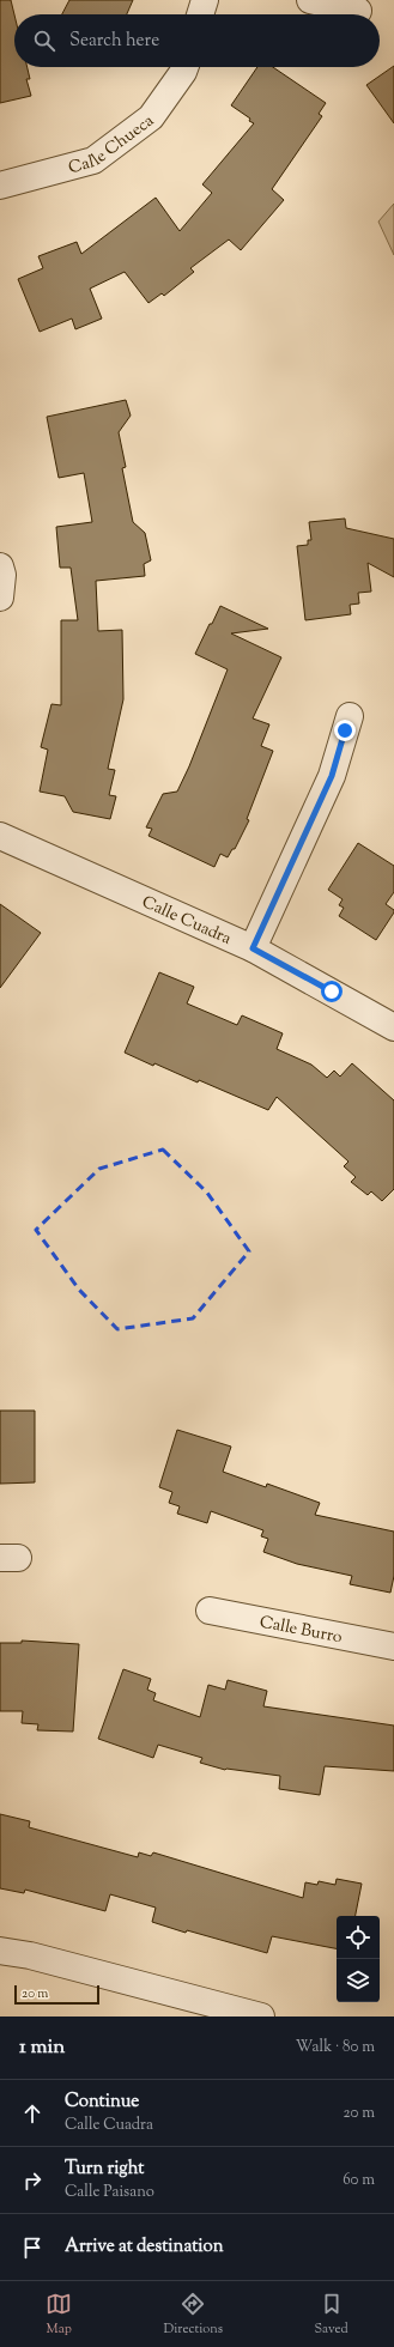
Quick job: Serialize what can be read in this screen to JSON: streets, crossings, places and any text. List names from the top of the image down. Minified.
{"streets":{"street":["Calle Chueca","Calle Cuadra","Calle Burro"]},"scale_bar":"20 m","page":{"search":"Search here","scale":"20 m","heading":["1 min","Walk · 80 m"],"list":[["Continue","Calle Cuadra","20 m"],["Turn right","Calle Paisano","60 m"],"Arrive at destination"],"nav":["Map","Directions","Saved"]}}
